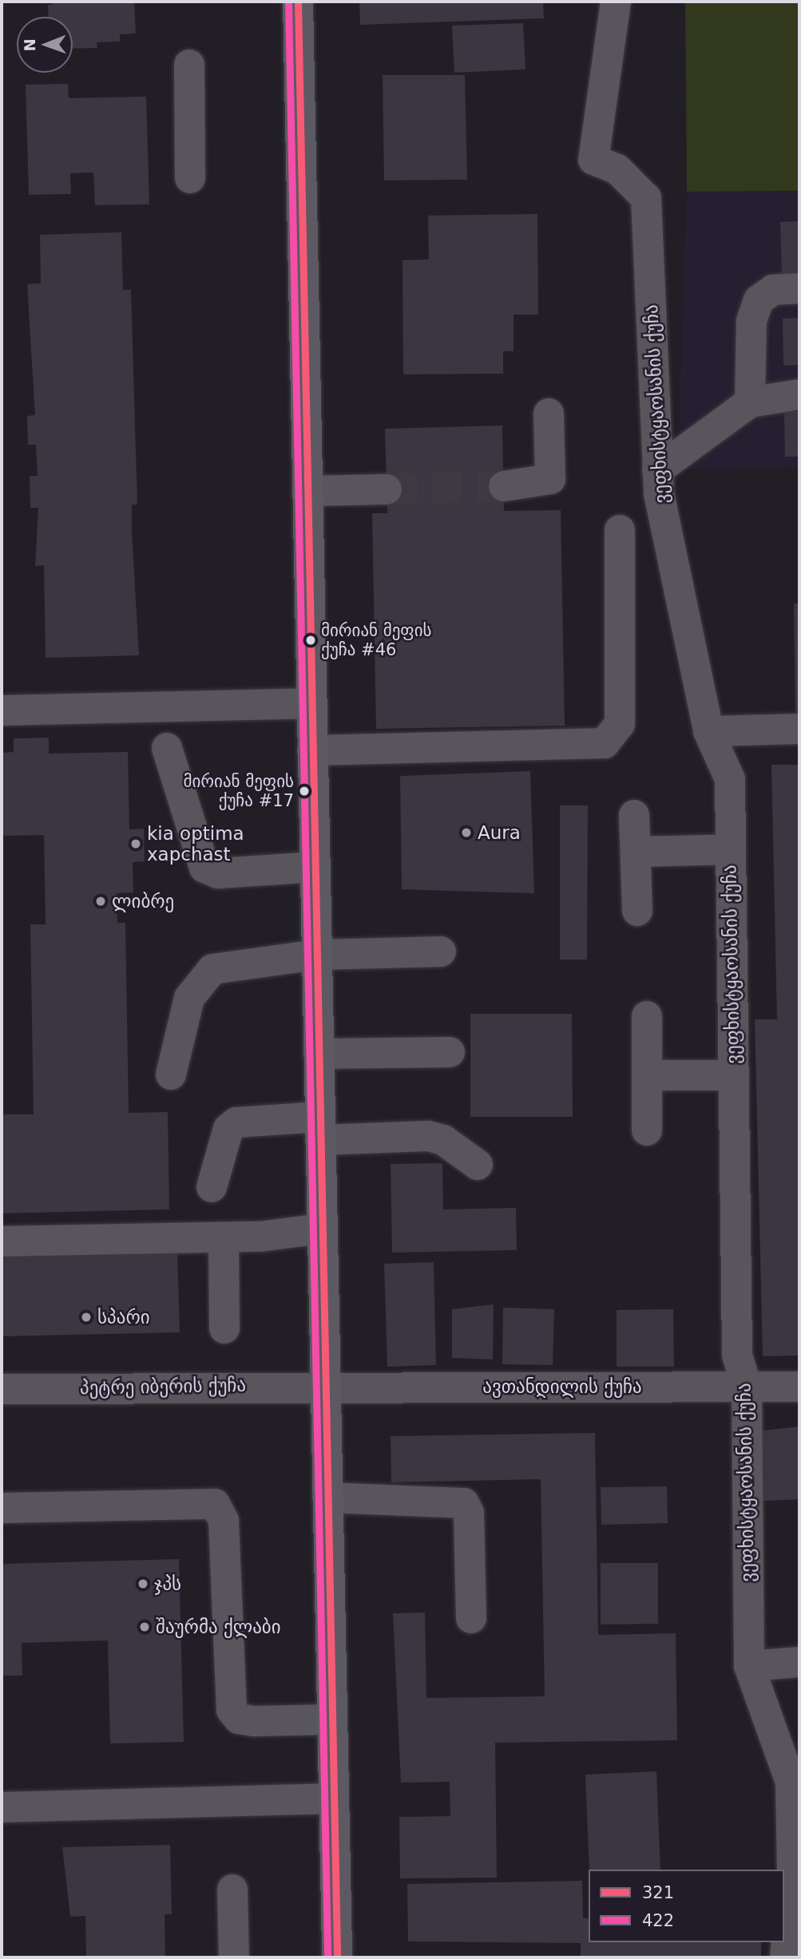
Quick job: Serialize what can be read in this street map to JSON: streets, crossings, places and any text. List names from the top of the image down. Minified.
{"streets":{"street":["ვეფხისტყაოსანის ქუჩა","პეტრე იბერის ქუჩა","ავთანდილის ქუჩა"]},"crossings":[["ვეფხისტყაოსანის ქუჩა","ავთანდილის ქუჩა"],["პეტრე იბერის ქუჩა","ავთანდილის ქუჩა"]],"places":["მირიან მეფის ქუჩა #46","მირიან მეფის ქუჩა #17","Aura","kia optima xapchast","ლიბრე","სპარი","ჯპს","შაურმა ქლაბი"],"lines":["transit line 321","transit line 422"],"legend":["321","422"],"north":"left"}
